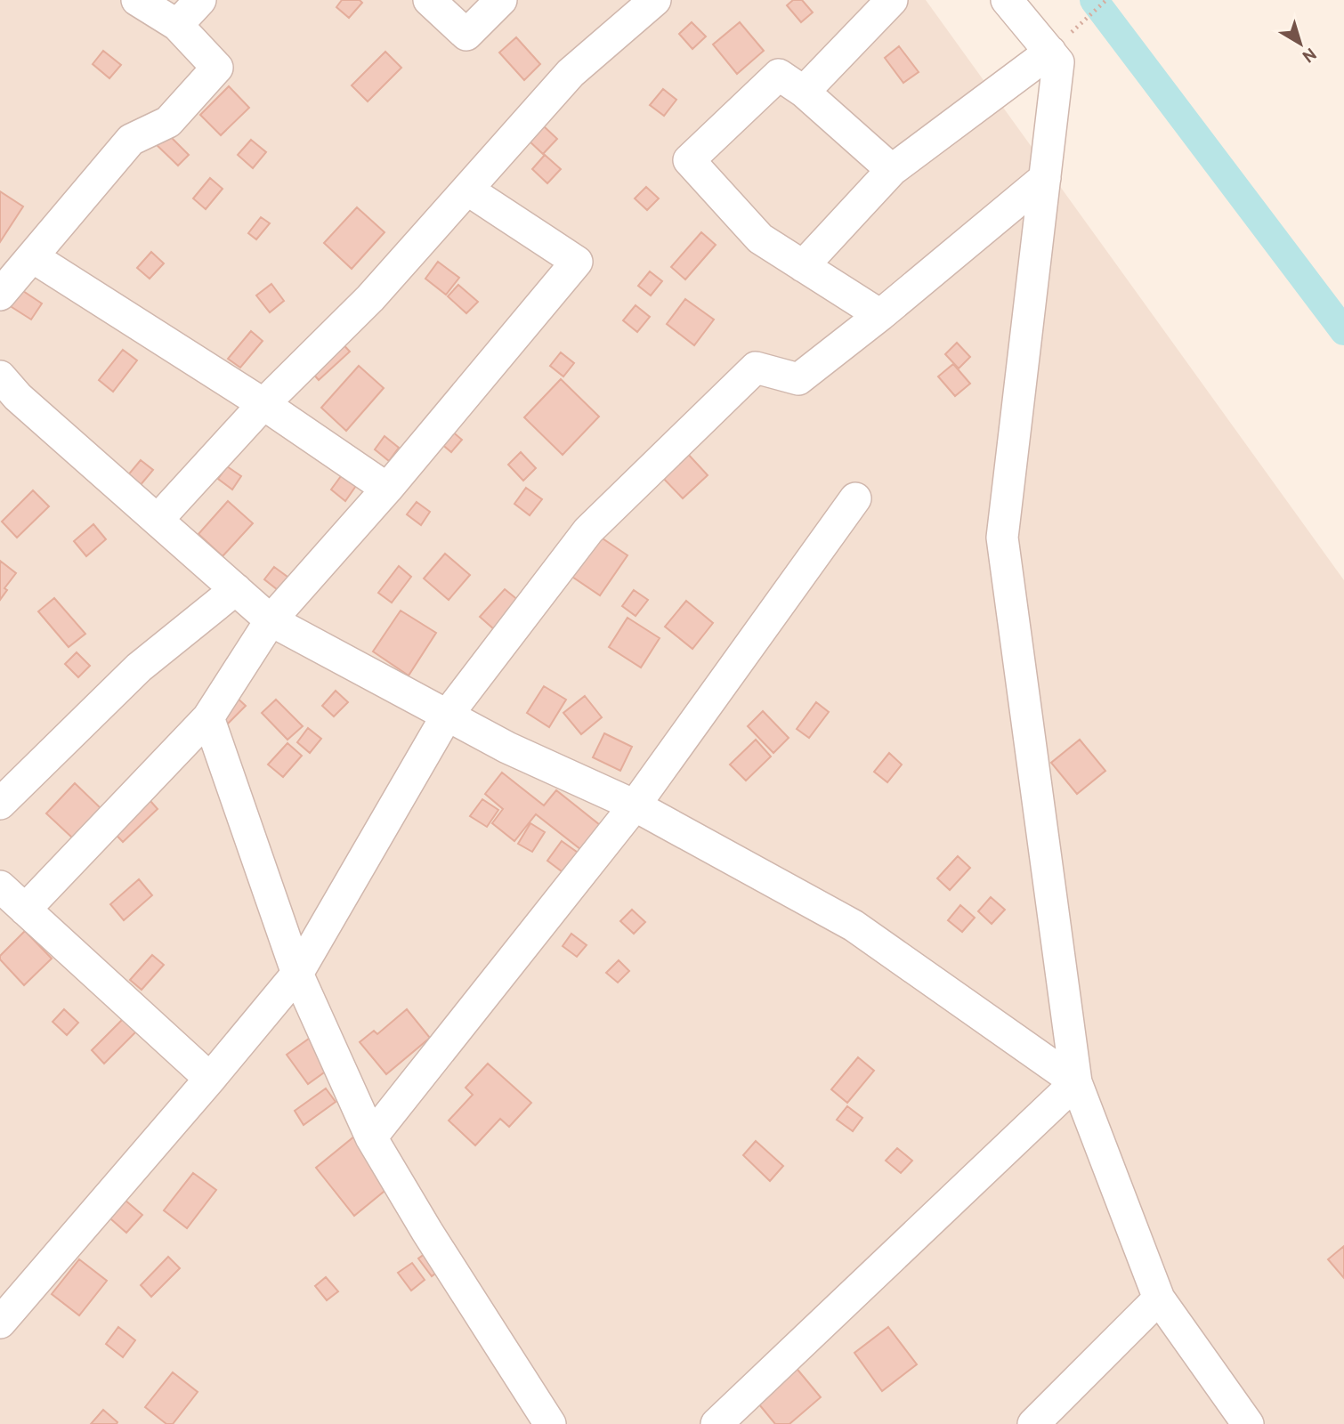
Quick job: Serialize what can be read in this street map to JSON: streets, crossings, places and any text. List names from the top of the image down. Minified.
{"north":"bottom right"}
